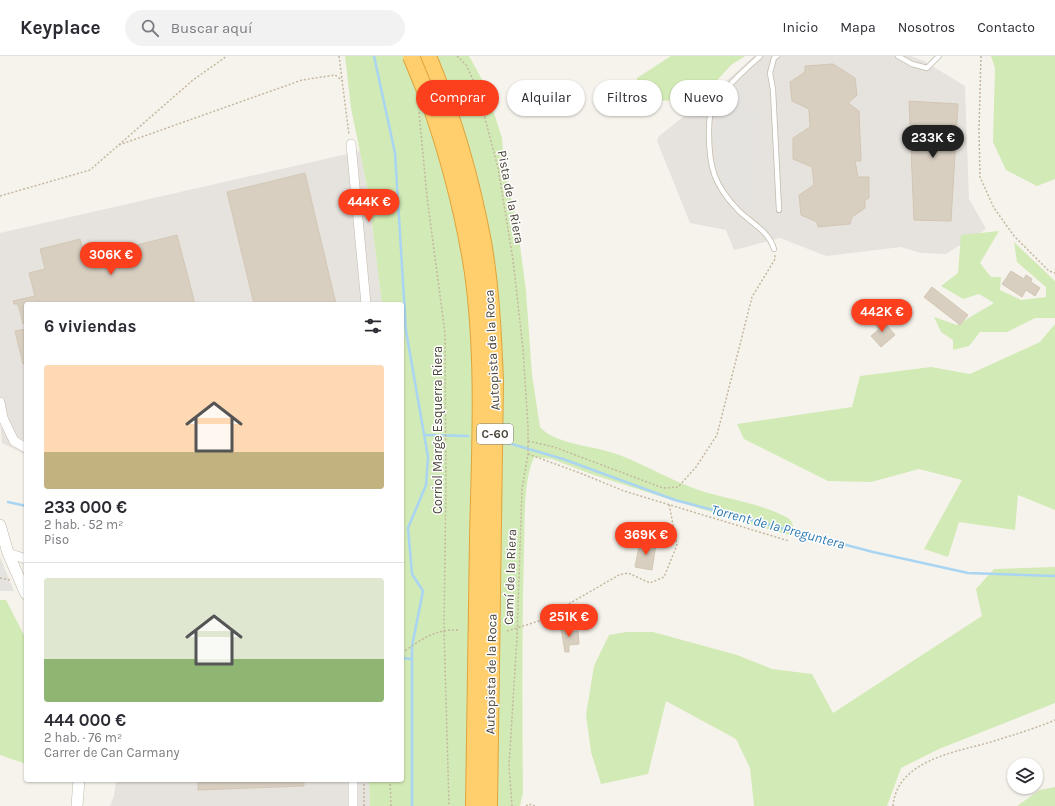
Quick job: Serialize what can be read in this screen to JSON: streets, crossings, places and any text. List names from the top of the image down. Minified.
{"streets":{"highway":["Autopista de la Roca","C-60"],"path":["Pista de la Riera","Corriol Marge Esquerra Riera","Camí de la Riera"]},"crossings":[["Pista de la Riera","Camí de la Riera"]],"water":["Torrent de la Preguntera"],"page":{"header":"Keyplace","search":"Buscar aquí","nav":["Inicio","Mapa","Nosotros","Contacto"],"chip":["Comprar","Alquilar","Filtros","Nuevo"],"price":["233K €","444K €","306K €","442K €","369K €","251K €"],"heading":"6 viviendas","list":[{"name":"233 000 €","note":"2 hab. · 52 m² · Piso"},{"name":"444 000 €","note":"2 hab. · 76 m² · Carrer de Can Carmany"}]}}
